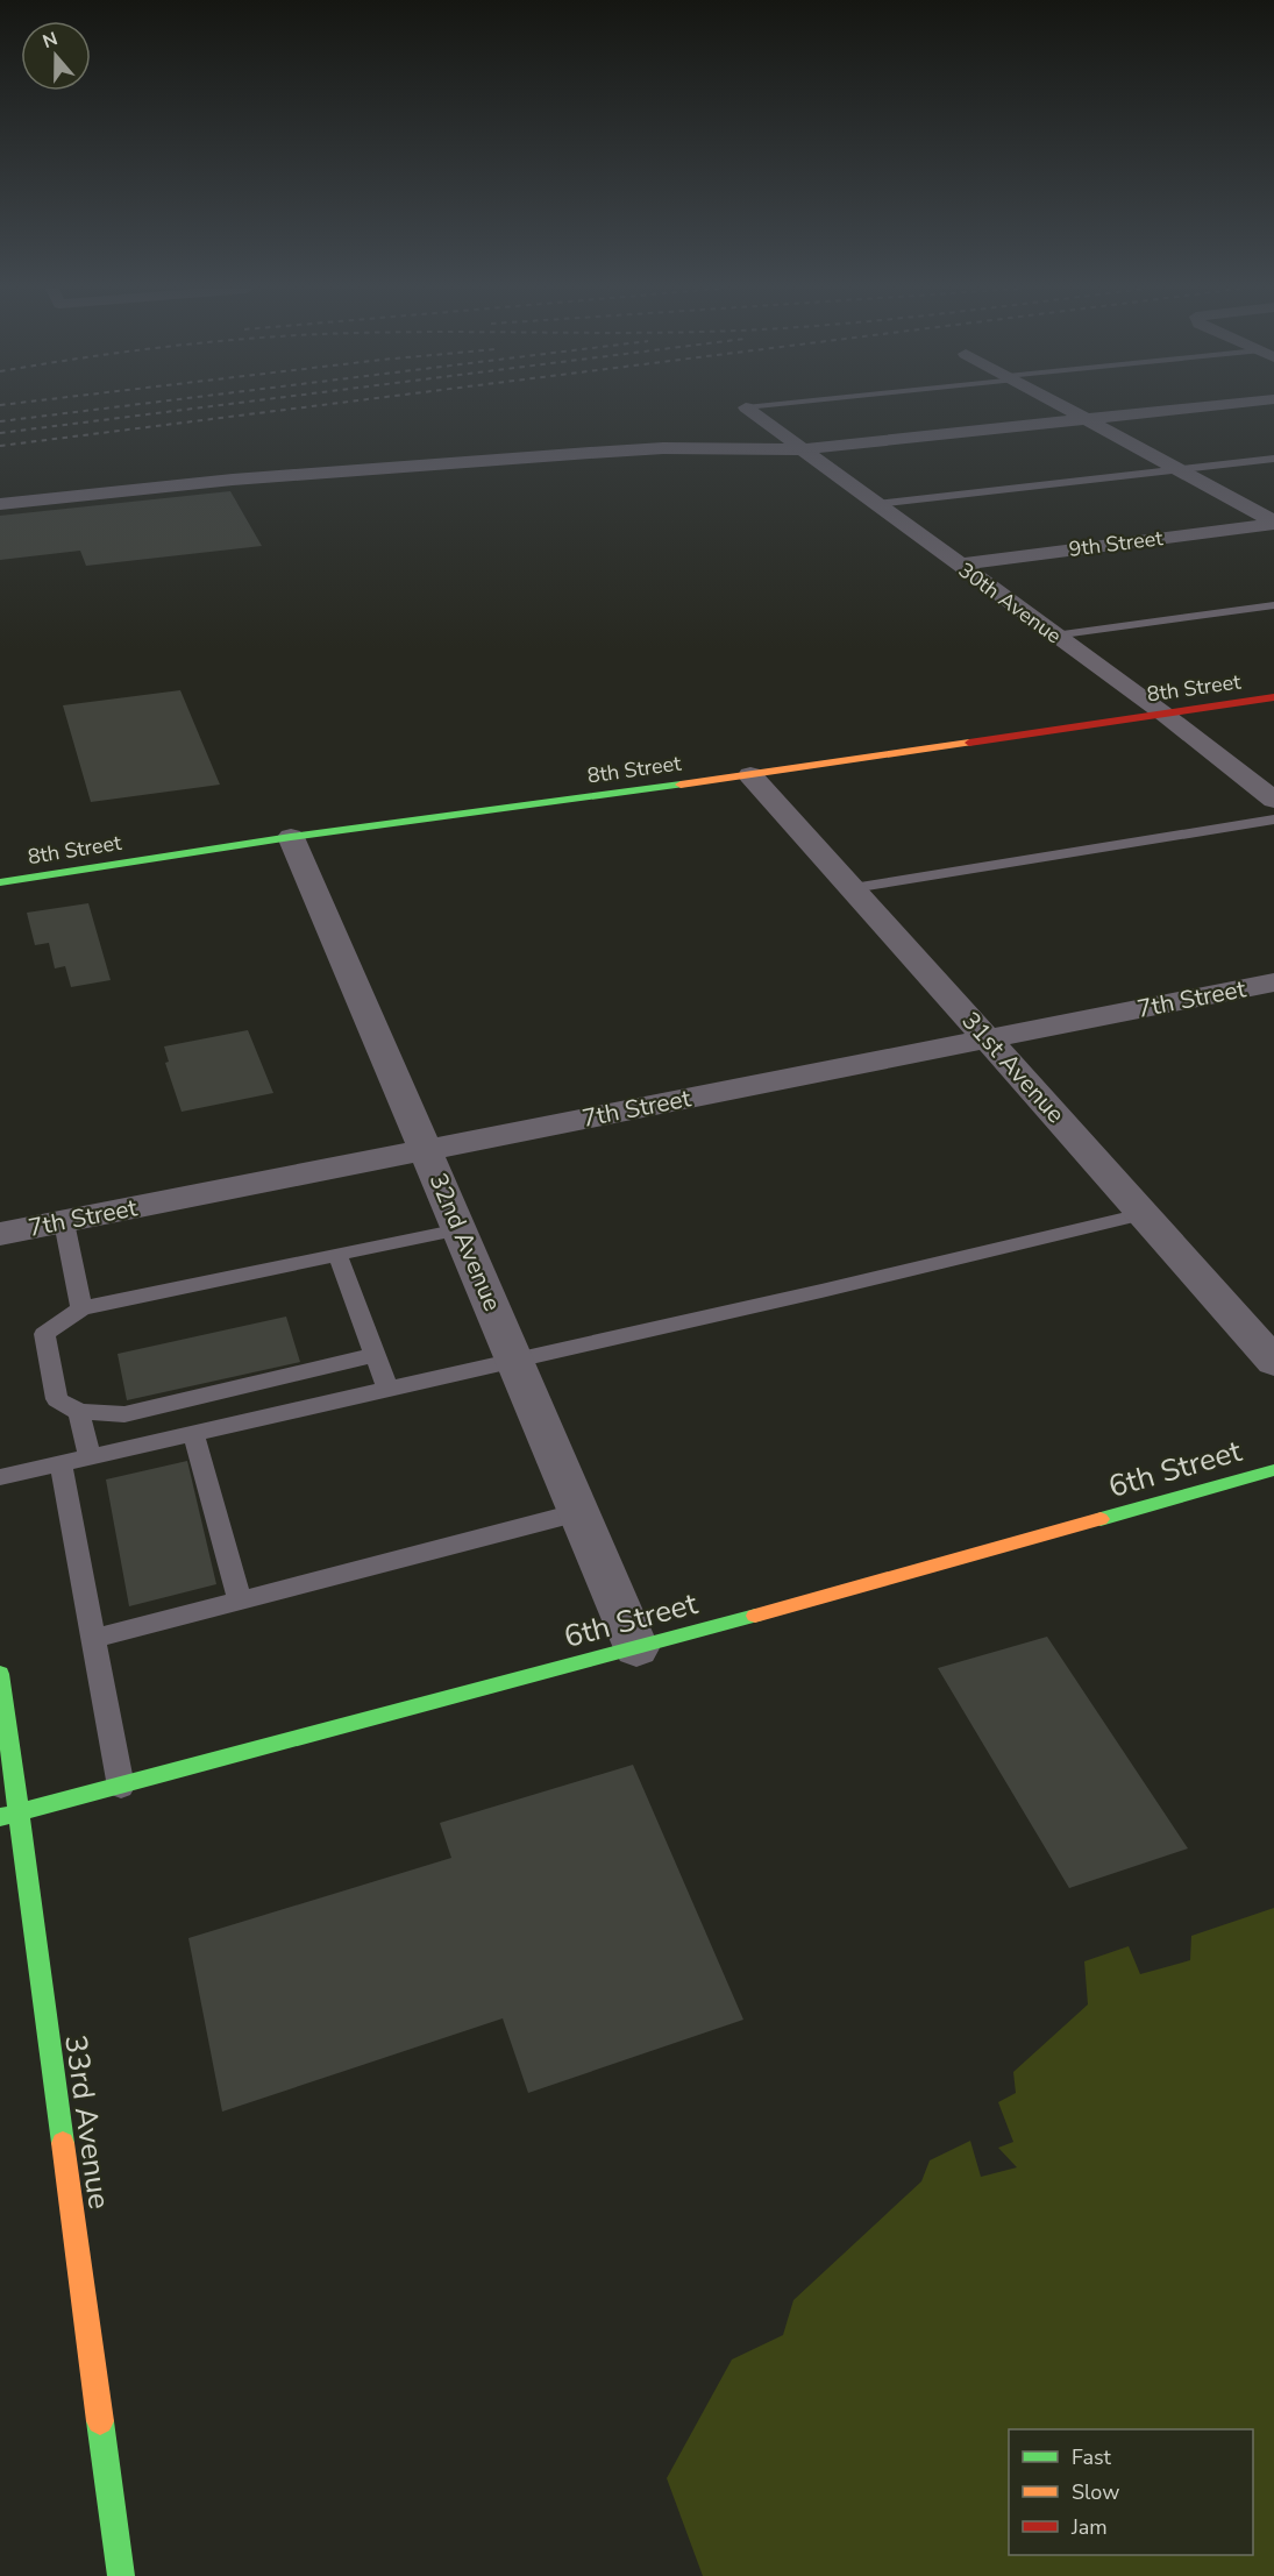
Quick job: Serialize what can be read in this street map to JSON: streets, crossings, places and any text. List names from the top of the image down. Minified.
{"streets":{"main road":["8th Street","6th Street","33rd Avenue"],"street":["9th Street","30th Avenue","7th Street","31st Avenue","32nd Avenue"]},"crossings":[["9th Street","30th Avenue"],["30th Avenue","8th Street"],["8th Street","31st Avenue"],["8th Street","32nd Avenue"],["7th Street","31st Avenue"],["7th Street","32nd Avenue"],["32nd Avenue","6th Street"],["6th Street","33rd Avenue"]],"legend":["Fast","Slow","Jam"],"north":"top"}
